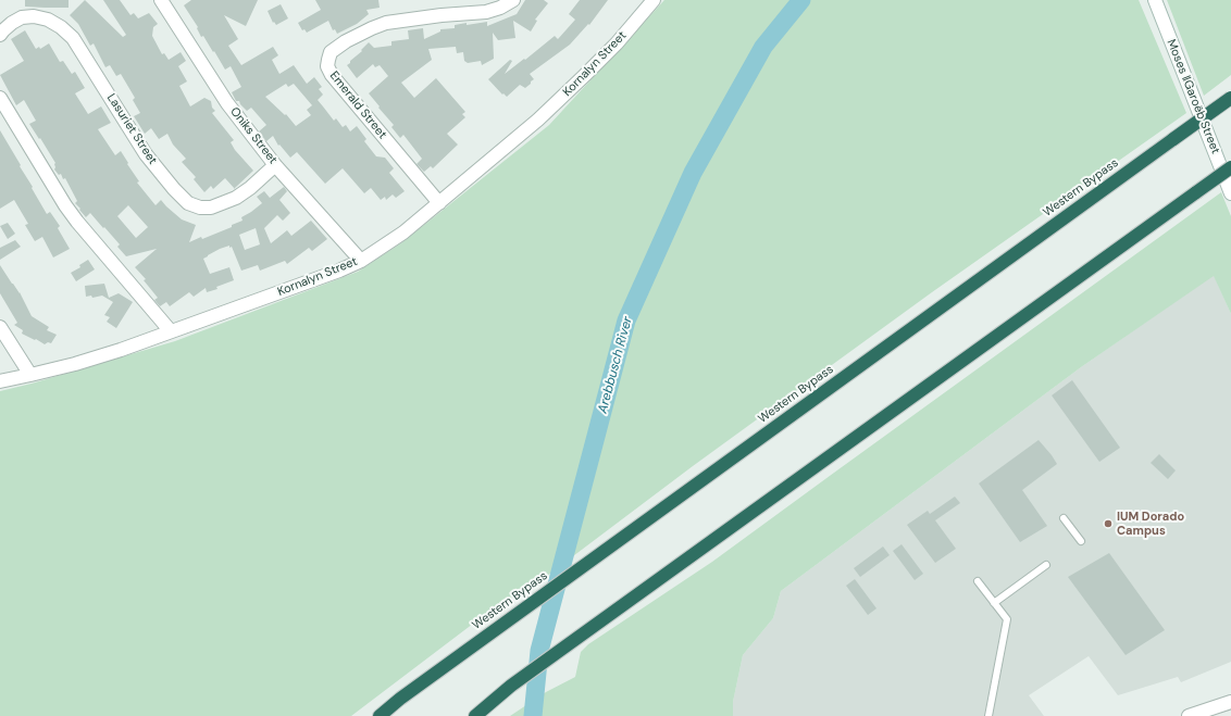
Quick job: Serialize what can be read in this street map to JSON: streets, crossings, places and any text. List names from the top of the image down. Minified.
{"streets":{"highway":["Western Bypass"],"street":["Kornalyn Street","Moses ǁGaroëb Street","Emerald Street","Lasuriet Street","Oniks Street"]},"crossings":[["Kornalyn Street","Emerald Street"],["Kornalyn Street","Oniks Street"],["Lasuriet Street","Oniks Street"]],"water":["Arebbusch River"],"places":["IUM Dorado Campus"]}
